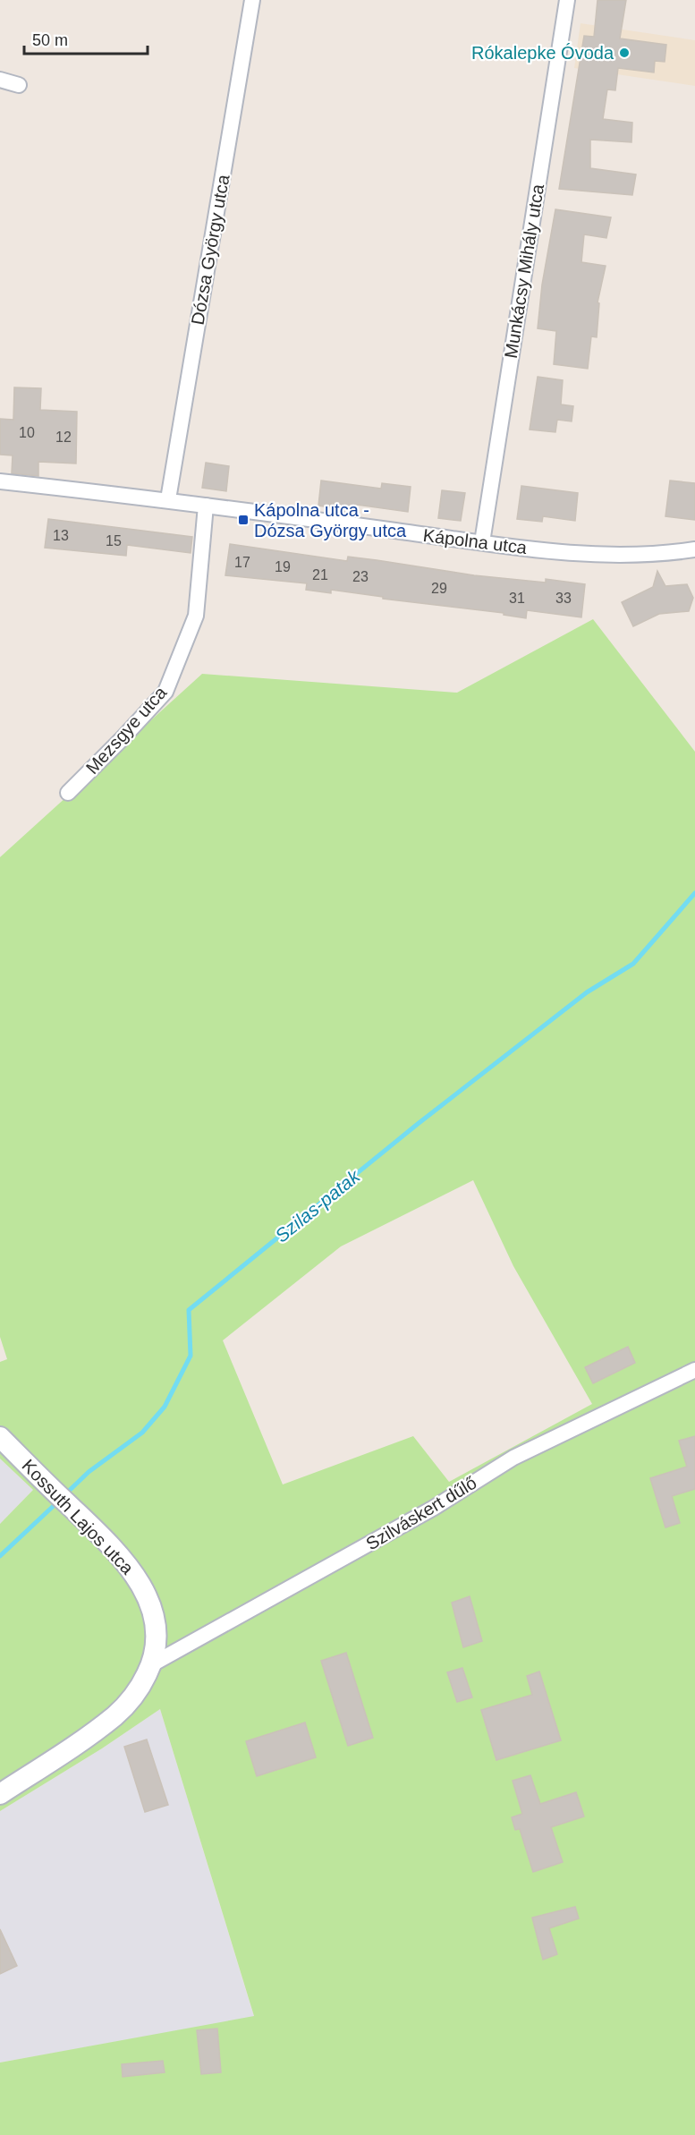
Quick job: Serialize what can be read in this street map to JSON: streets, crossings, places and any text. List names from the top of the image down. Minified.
{"streets":{"main road":["Kossuth Lajos utca"],"street":["Dózsa György utca","Munkácsy Mihály utca","Kápolna utca","Mezsgye utca","Szilváskert dűlő"]},"crossings":[["Dózsa György utca","Kápolna utca"],["Munkácsy Mihály utca","Kápolna utca"],["Kápolna utca","Mezsgye utca"],["Szilváskert dűlő","Kossuth Lajos utca"]],"water":["Szilas-patak"],"places":{"other":["Rókalepke Óvoda"],"transit":["Kápolna utca - Dózsa György utca"]},"house_numbers":["10","12","13","15","17","19","21","23","29","31","33"],"scale_bar":"50 m"}
